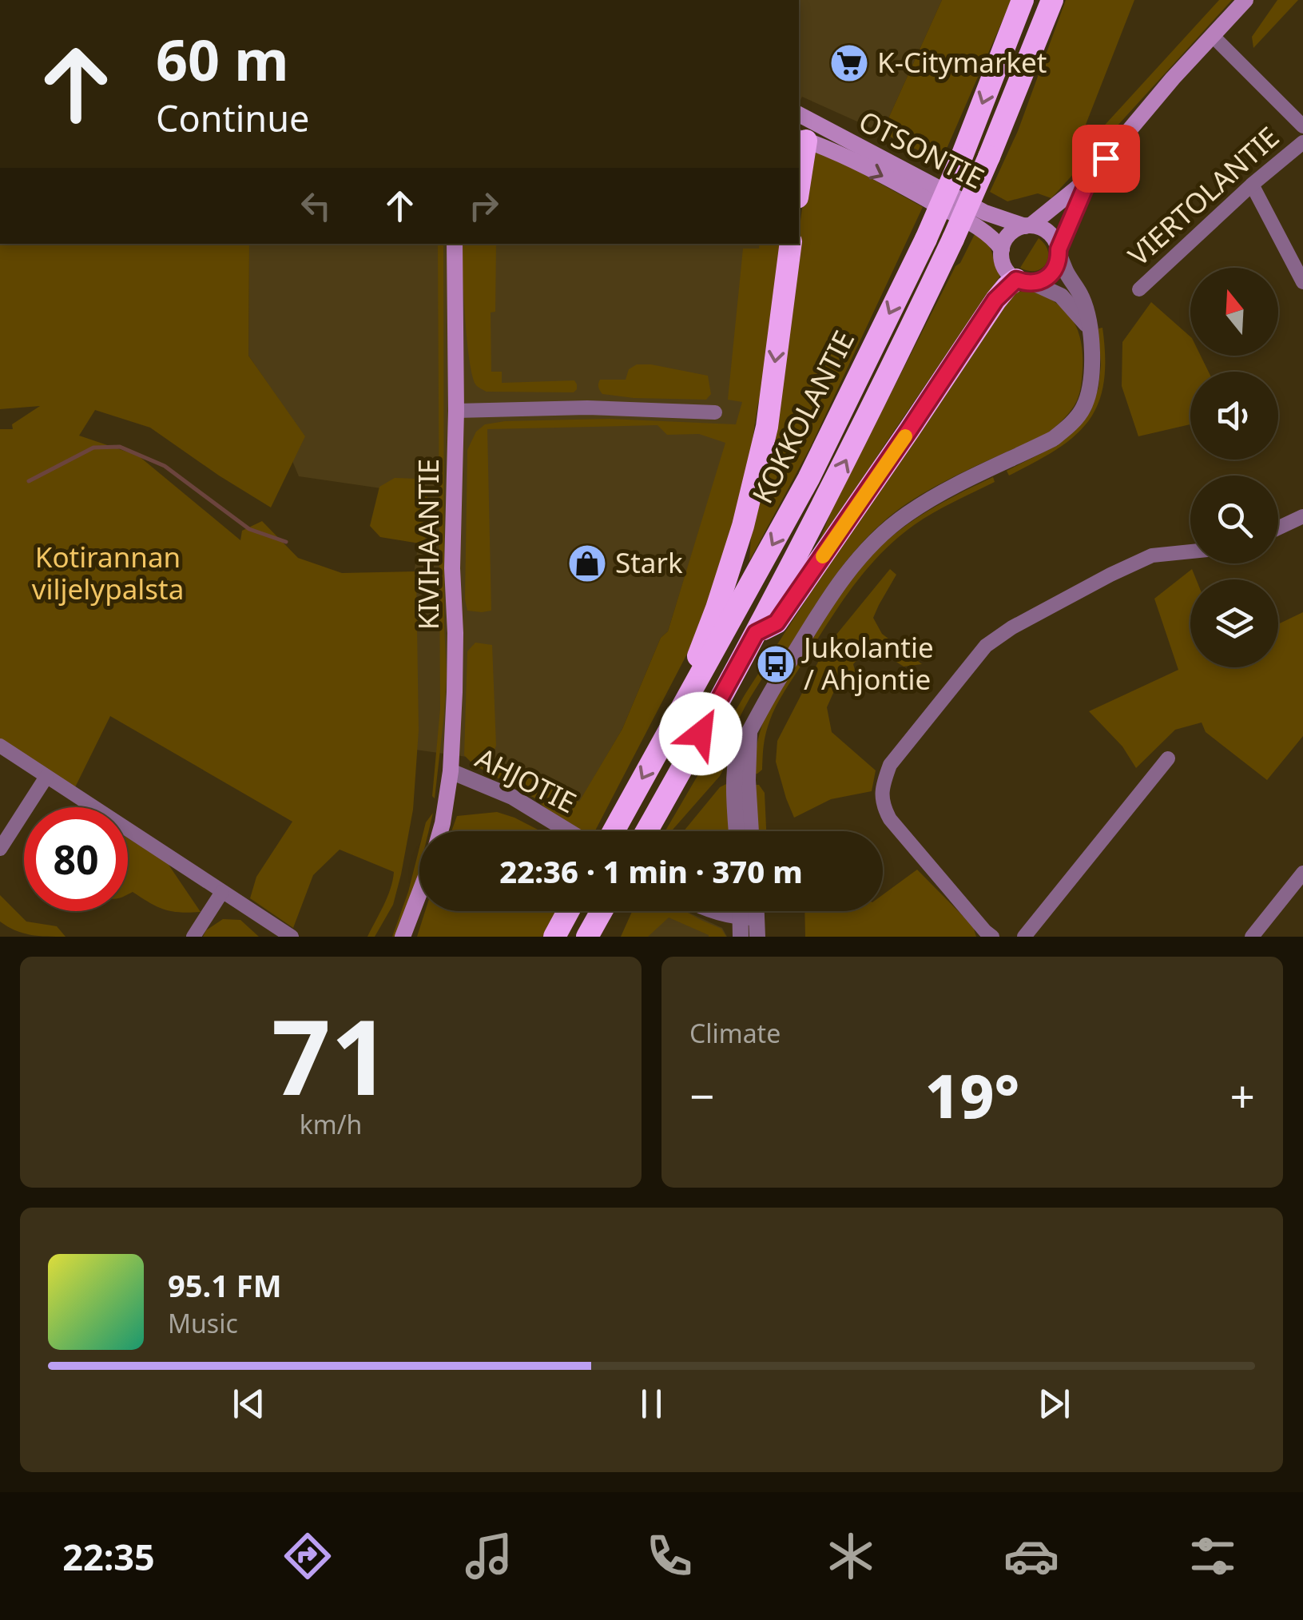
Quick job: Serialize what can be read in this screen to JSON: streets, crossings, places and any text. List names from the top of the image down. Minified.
{"streets":{"highway":["KOKKOLANTIE"],"main road":["OTSONTIE","KIVIHAANTIE"],"street":["VIERTOLANTIE","AHJOTIE"]},"crossings":[["KIVIHAANTIE","AHJOTIE"]],"parks":["Kotirannan viljelypalsta"],"places":{"supermarket":["K-Citymarket"],"shop":["Stark"],"bus stop":["Jukolantie / Ahjontie"]},"north":"top","page":{"turn":["60 m","Continue"],"limit":"80","trip":"22:36 · 1 min · 370 m","tile":[["71","km/h"],"Climate"],"heat":["−","19°","+"],"song":["95.1 FM","Music"],"tabs":"22:35"}}
